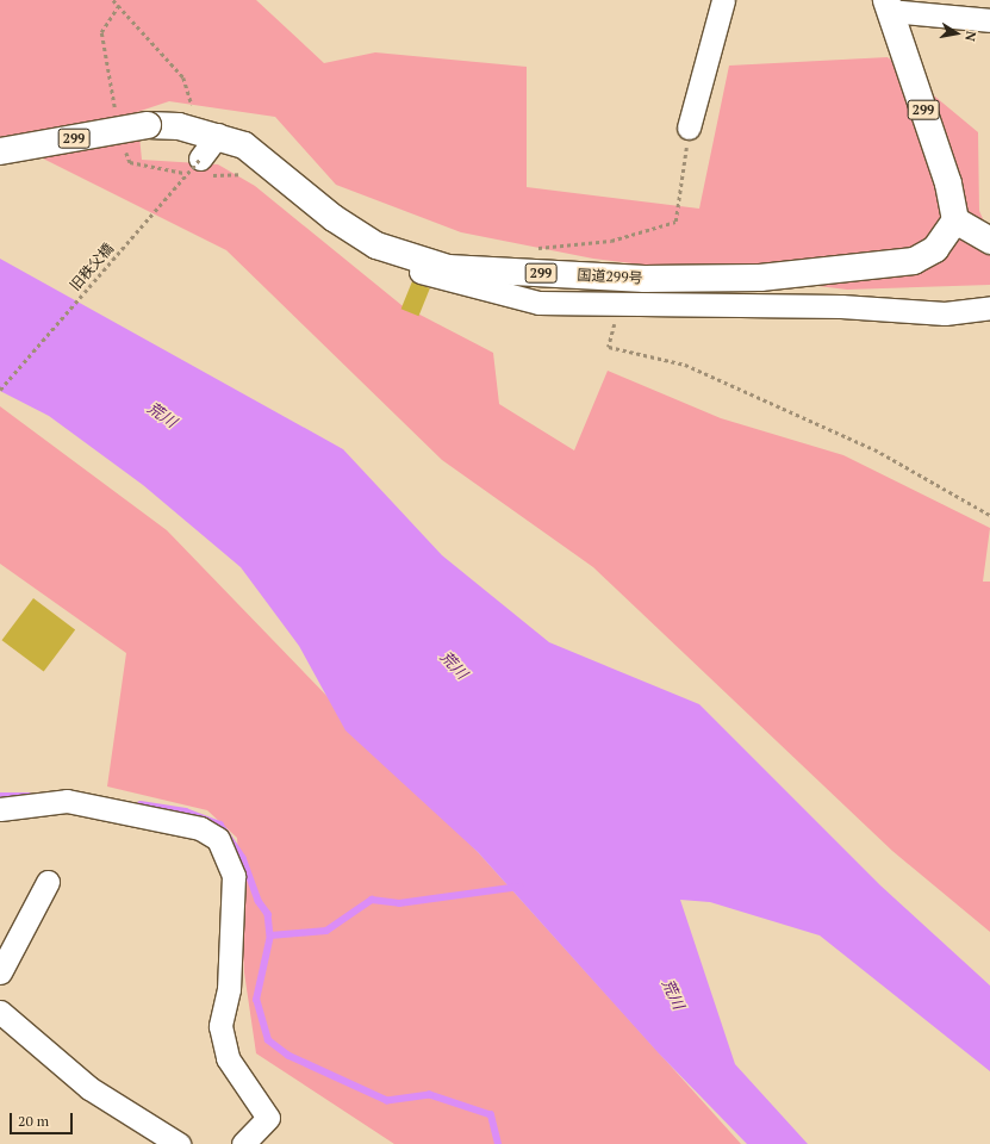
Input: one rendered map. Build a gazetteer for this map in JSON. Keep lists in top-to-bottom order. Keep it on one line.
{"streets":{"main road":["299","国道299号"],"path":["旧秩父橋"]},"crossings":[["299","国道299号"]],"water":["荒川"],"scale_bar":"20 m","north":"right"}
